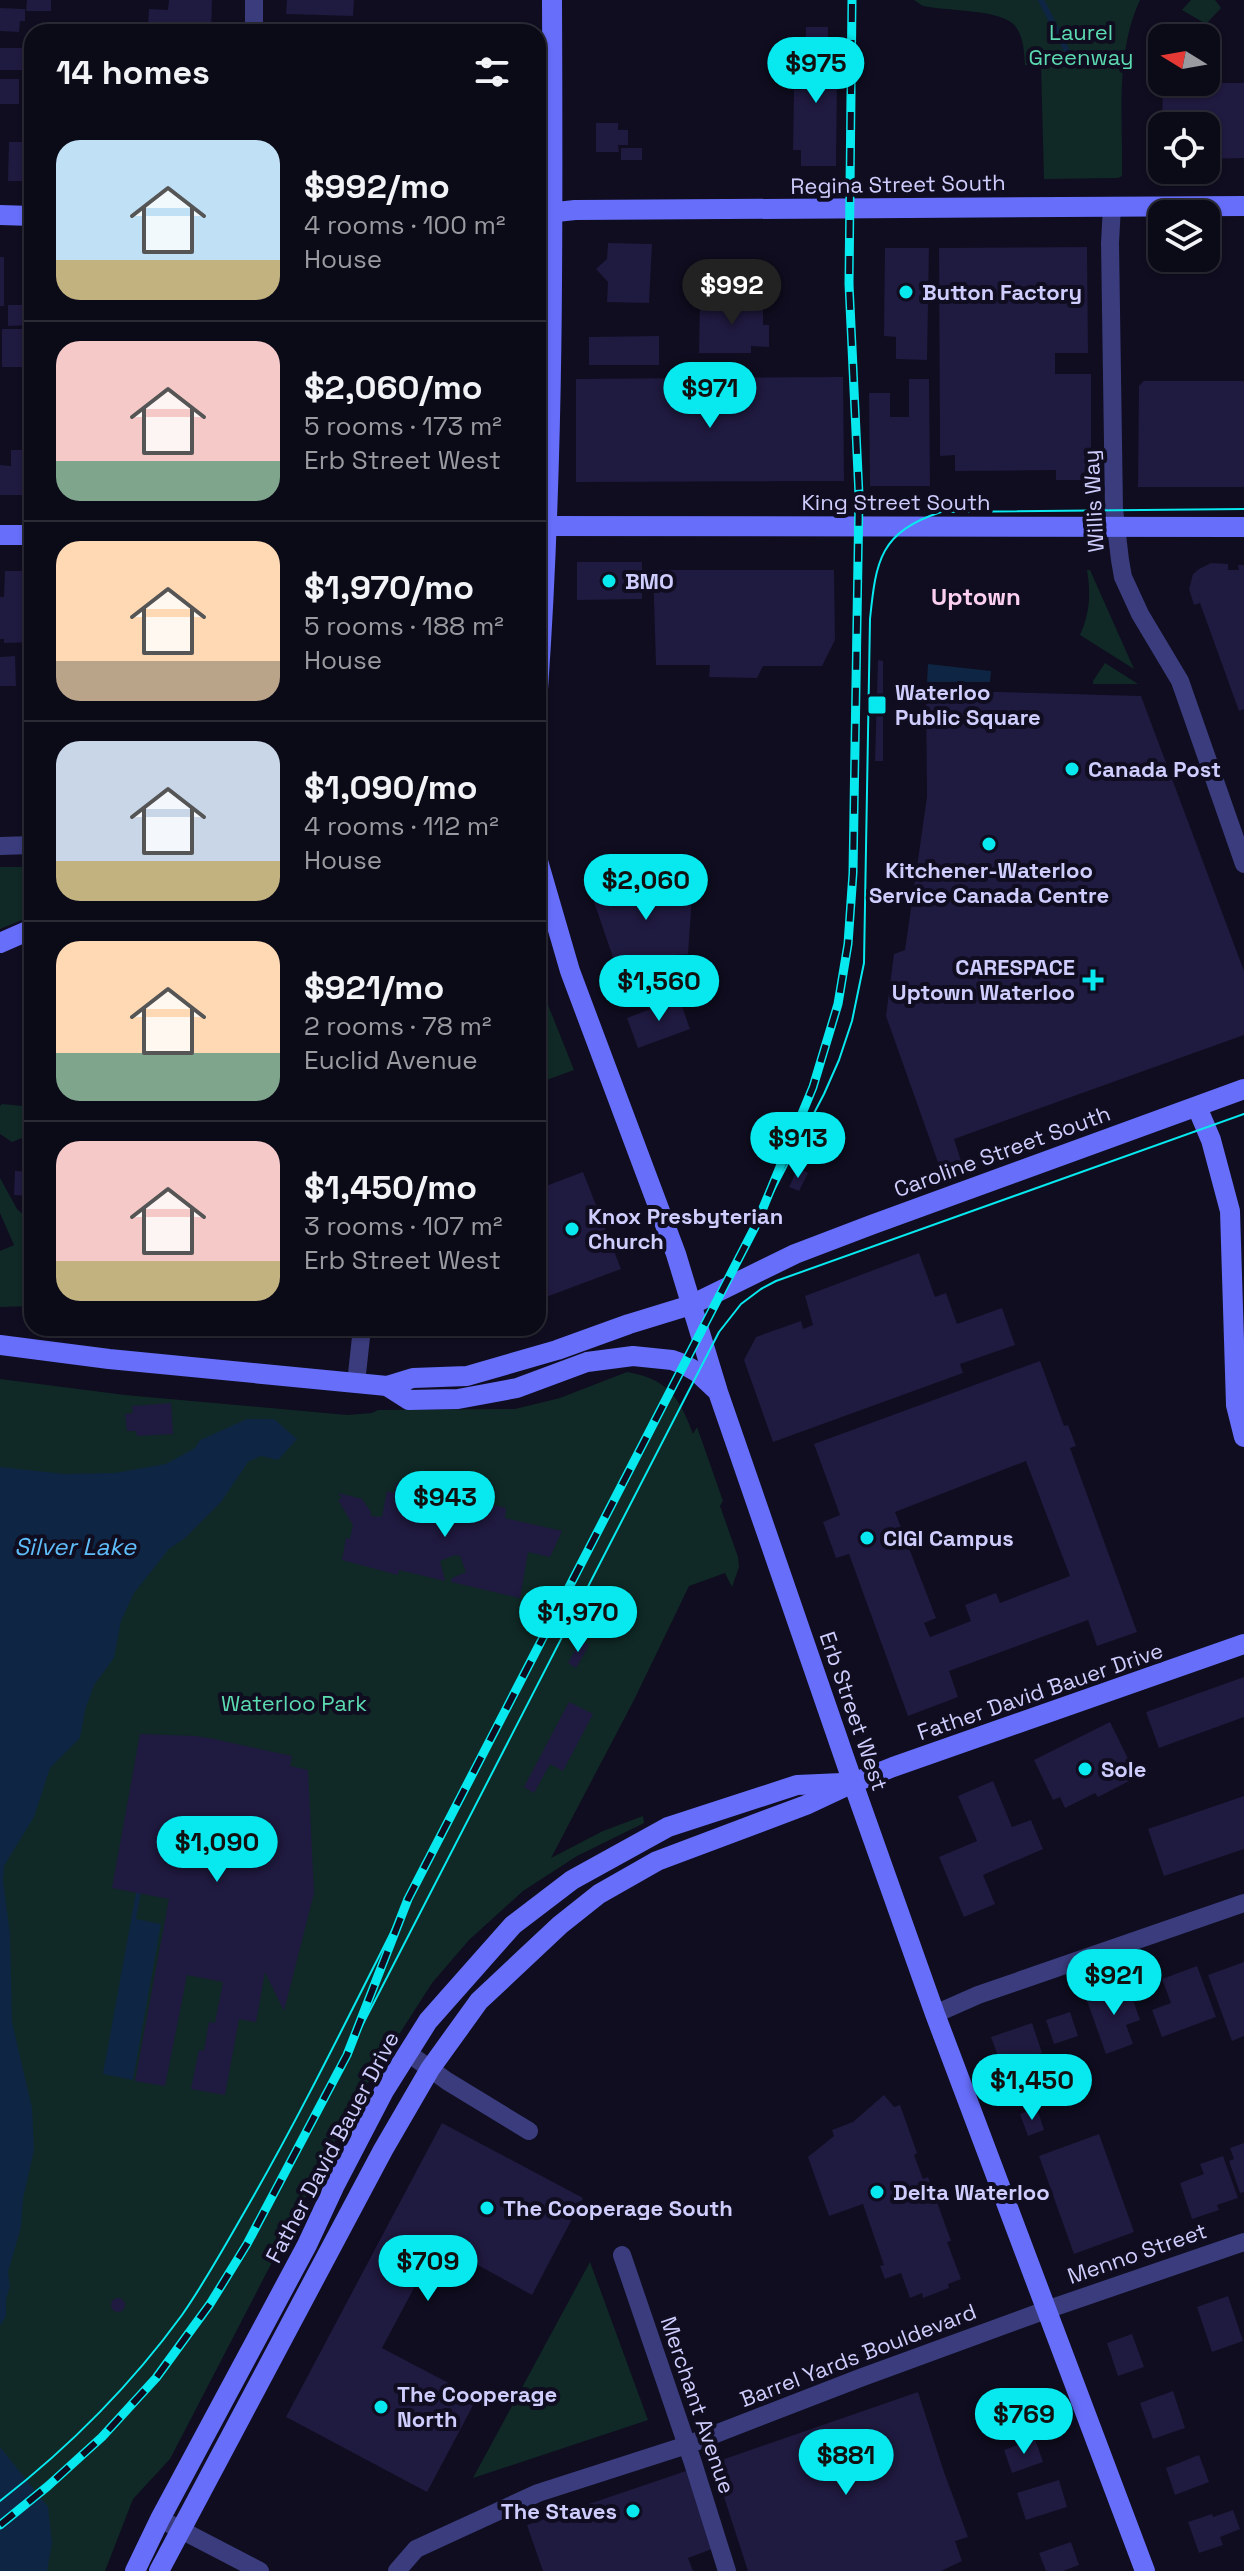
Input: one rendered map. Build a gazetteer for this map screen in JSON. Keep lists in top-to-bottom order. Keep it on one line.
{"streets":{"street":["Regina Street South","Willis Way","King Street South","Caroline Street South","Father David Bauer Drive","Erb Street West","Menno Street","Barrel Yards Bouldevard","Merchant Avenue"]},"crossings":[["Regina Street South","Willis Way"],["Willis Way","King Street South"],["Caroline Street South","Erb Street West"],["Father David Bauer Drive","Erb Street West"],["Erb Street West","Menno Street"],["Erb Street West","Barrel Yards Bouldevard"],["Menno Street","Barrel Yards Bouldevard"],["Barrel Yards Bouldevard","Merchant Avenue"]],"districts":["Uptown"],"water":["Silver Lake"],"parks":["Laurel Greenway","Waterloo Park"],"places":{"other":["Button Factory","BMO","Canada Post","Kitchener-Waterloo Service Canada Centre","Knox Presbyterian Church","CIGI Campus","Sole","Delta Waterloo","The Cooperage South","The Cooperage North","The Staves"],"transit":["Waterloo Public Square"],"health":["CARESPACE Uptown Waterloo"]},"north":"left","page":{"heading":"14 homes","price":["$975","$992","$971","$2,060","$1,560","$913","$943","$1,970","$1,090","$921","$1,450","$709","$769","$881"],"list":[{"name":"$992/mo","note":"4 rooms · 100 m² · House"},{"name":"$2,060/mo","note":"5 rooms · 173 m² · Erb Street West"},{"name":"$1,970/mo","note":"5 rooms · 188 m² · House"},{"name":"$1,090/mo","note":"4 rooms · 112 m² · House"},{"name":"$921/mo","note":"2 rooms · 78 m² · Euclid Avenue"},{"name":"$1,450/mo","note":"3 rooms · 107 m² · Erb Street West"}]}}
